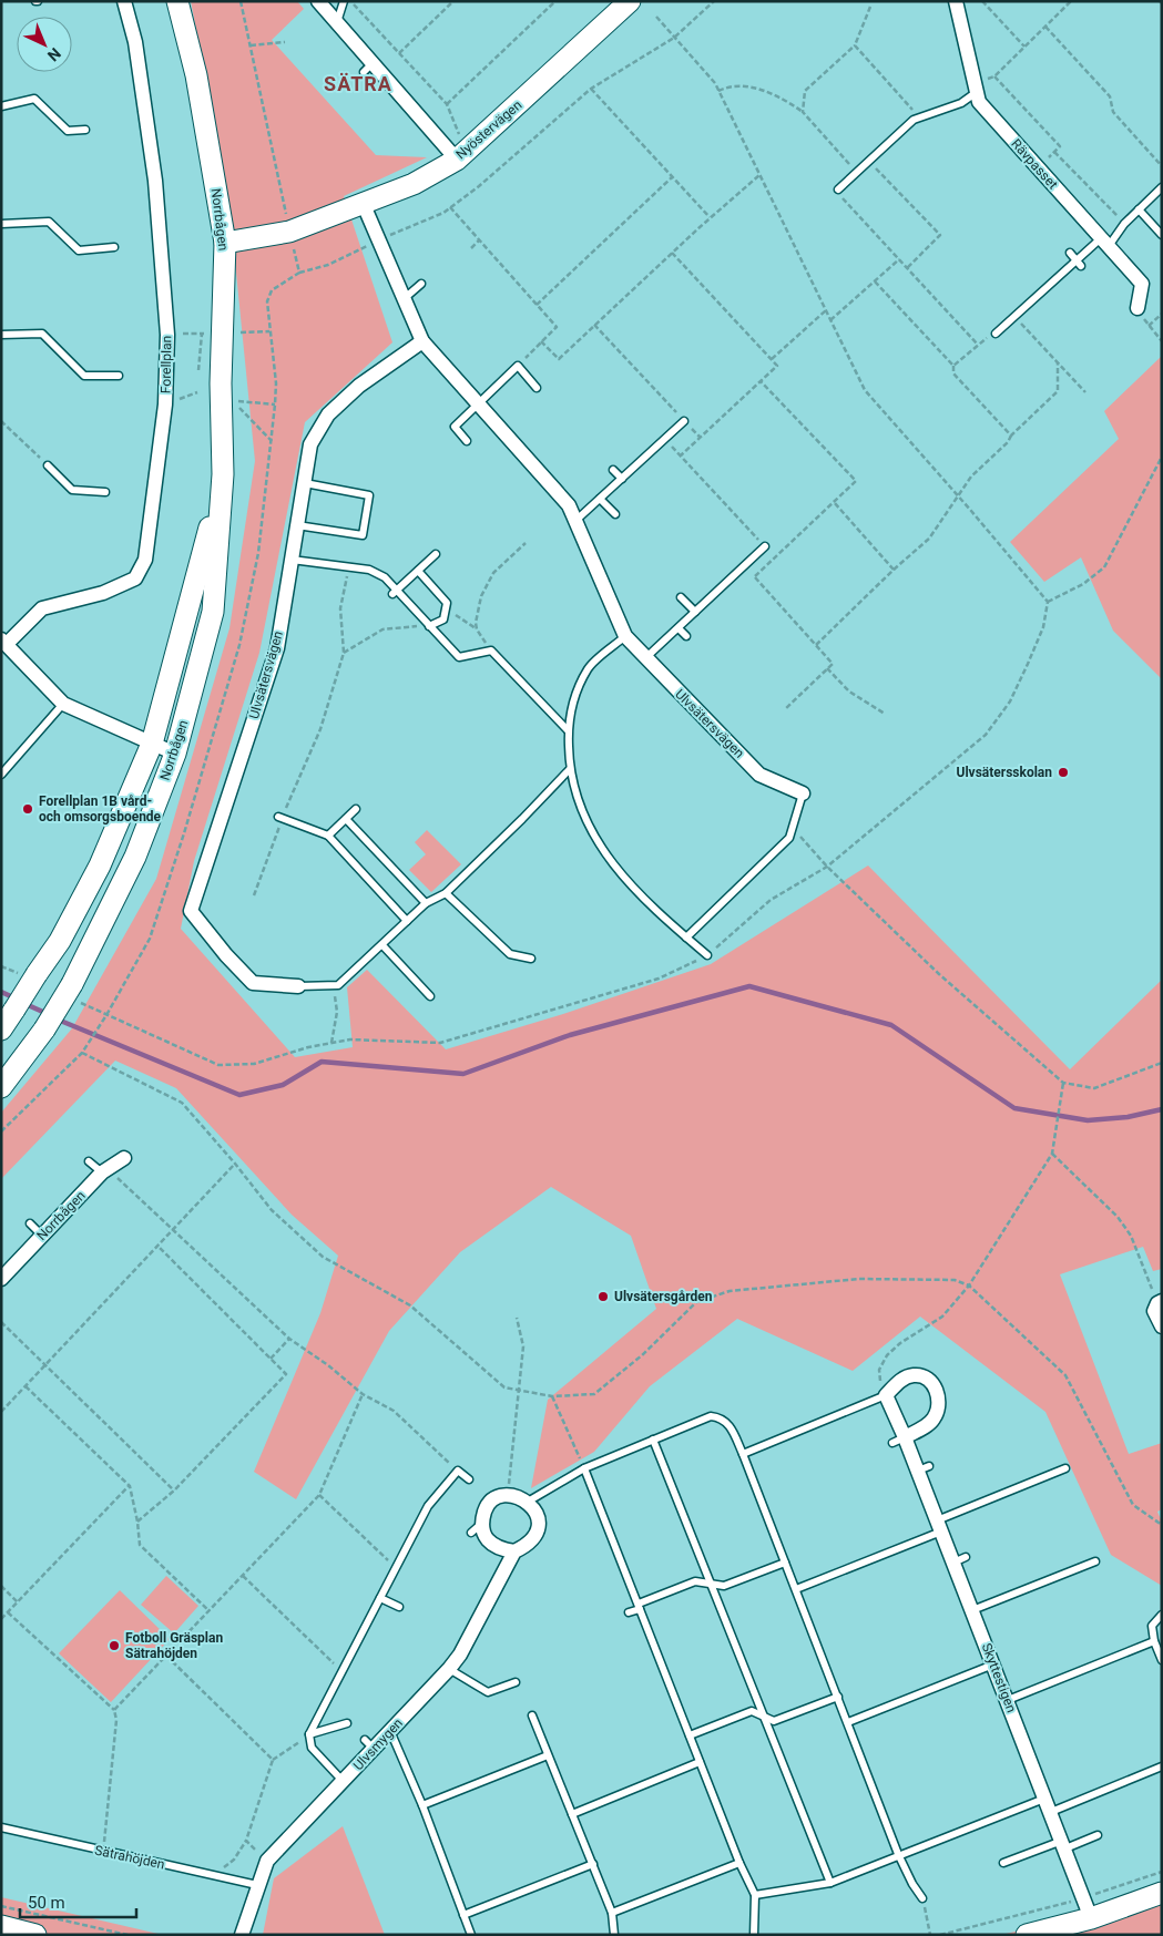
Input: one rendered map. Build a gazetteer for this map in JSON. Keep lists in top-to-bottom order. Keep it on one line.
{"streets":{"street":["Nyöstervägen","Rävpasset","Norrbågen","Forellplan","Ulvsätersvägen","Skyttestigen","Ulvsmygen"],"lane":["Sätrahöjden"]},"crossings":[["Nyöstervägen","Norrbågen"],["Nyöstervägen","Ulvsätersvägen"],["Norrbågen","Forellplan"],["Ulvsmygen","Sätrahöjden"]],"districts":["SÄTRA"],"places":["Ulvsätersskolan","Forellplan 1B vård- och omsorgsboende","Ulvsätersgården","Fotboll Gräsplan Sätrahöjden"],"scale_bar":"50 m","north":"bottom right"}
